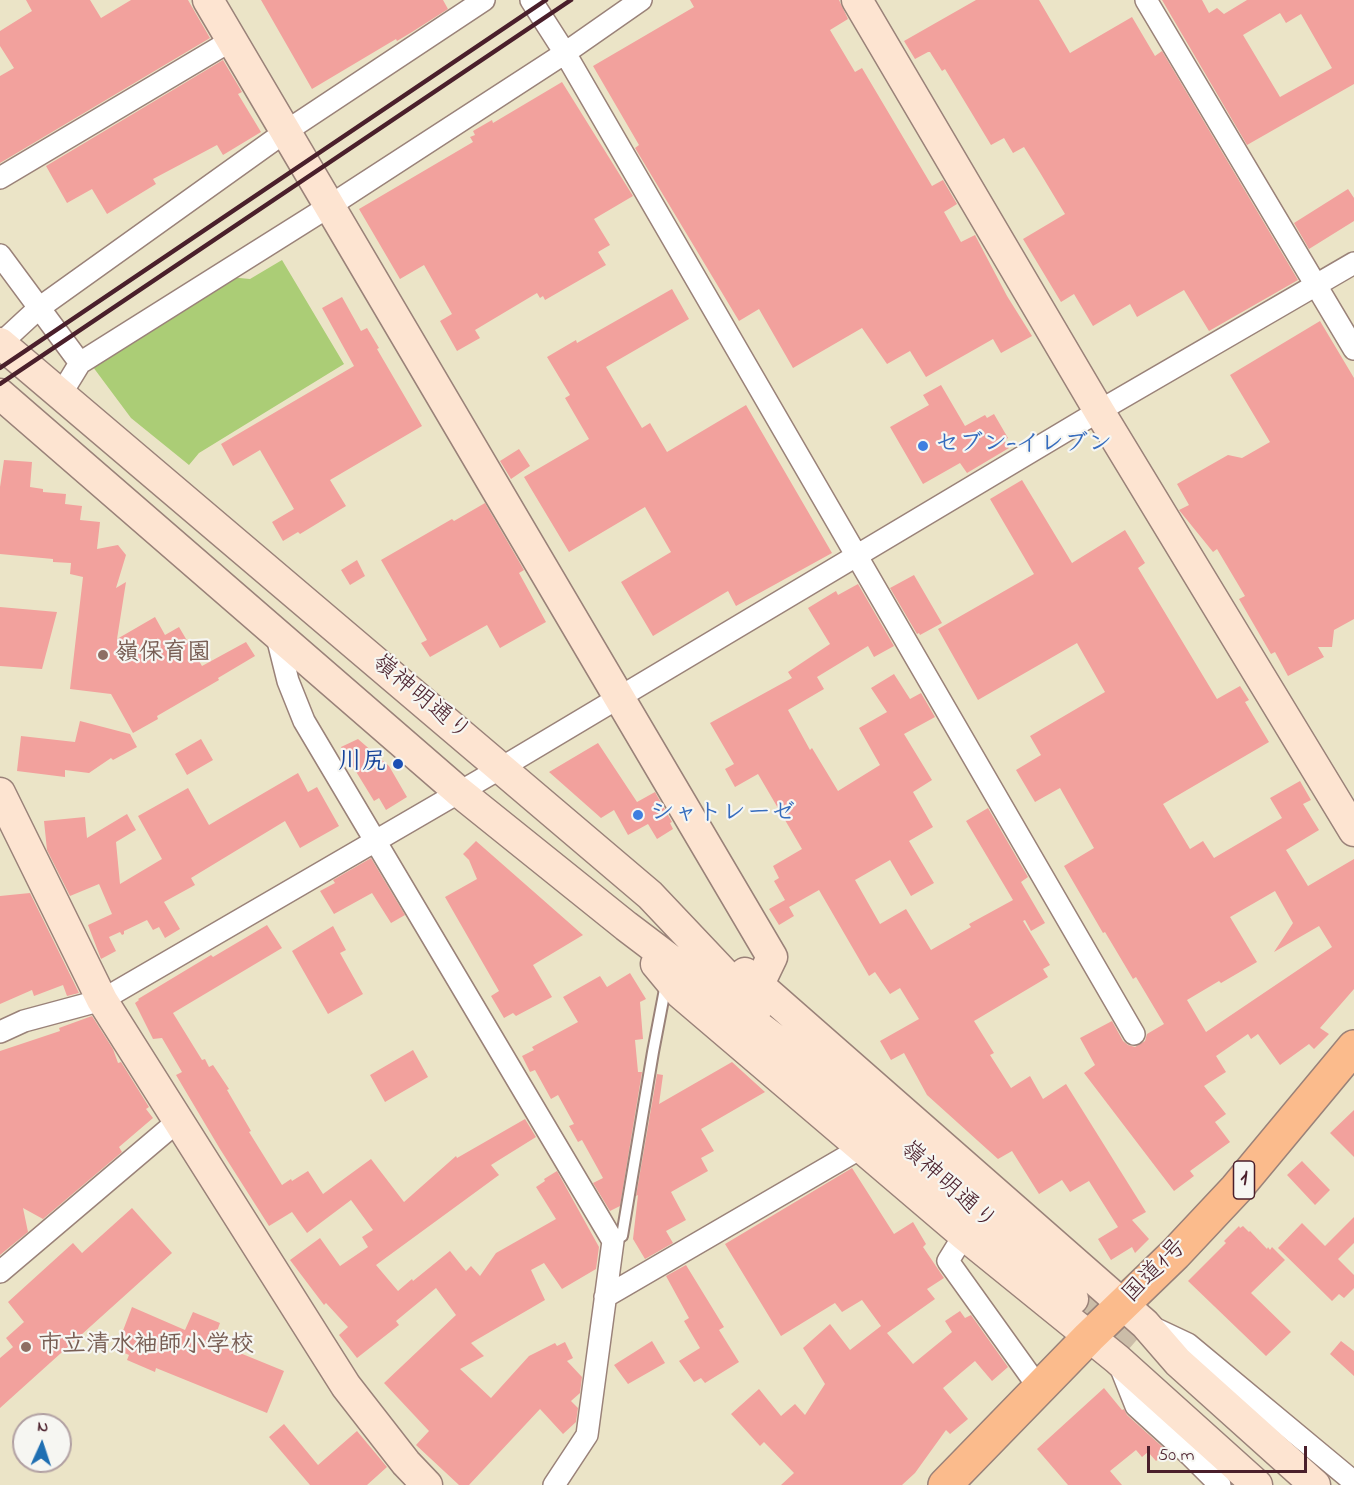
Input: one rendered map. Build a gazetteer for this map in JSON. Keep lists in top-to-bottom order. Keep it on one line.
{"streets":{"highway":["1","国道1号"],"street":["嶺神明通り"]},"places":["セブン-イレブン","嶺保育園","川尻","シャトレーゼ","市立清水袖師小学校"],"scale_bar":"50 m","north":"top"}
